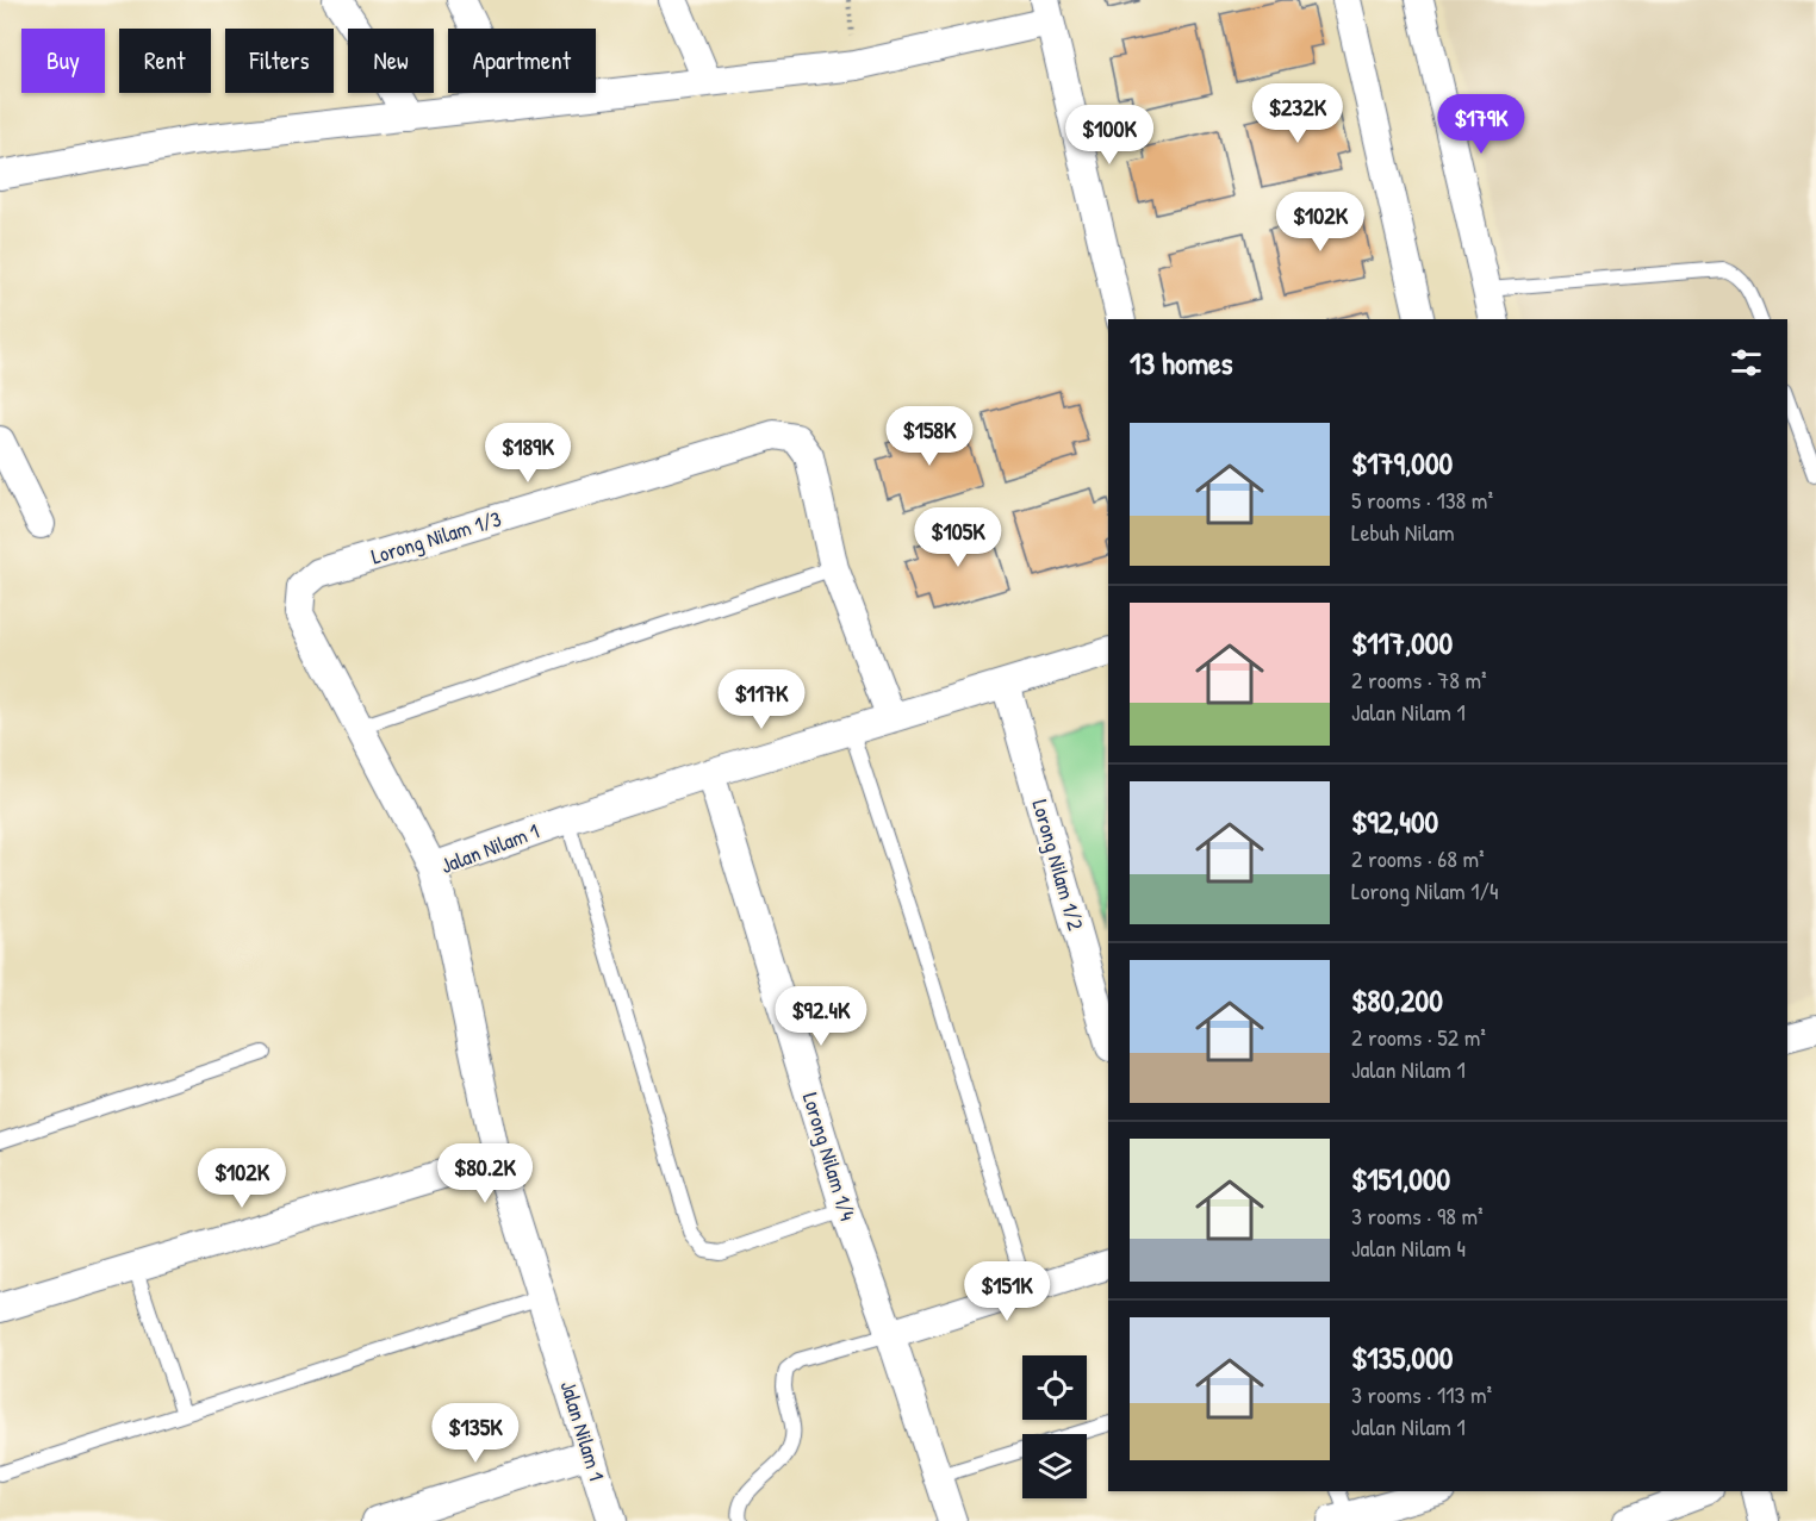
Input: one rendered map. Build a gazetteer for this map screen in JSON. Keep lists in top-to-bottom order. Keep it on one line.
{"streets":{"street":["Lorong Nilam 1/3","Jalan Nilam 1","Lorong Nilam 1/2","Lorong Nilam 1/4"]},"crossings":[["Lorong Nilam 1/3","Jalan Nilam 1"],["Jalan Nilam 1","Lorong Nilam 1/2"],["Jalan Nilam 1","Lorong Nilam 1/4"]],"page":{"chip":["Buy","Rent","Filters","New","Apartment"],"price":["$232K","$179K","$100K","$102K","$158K","$189K","$105K","$117K","$92.4K","$80.2K","$102K","$151K","$135K"],"heading":"13 homes","list":[{"name":"$179,000","note":"5 rooms · 138 m² · Lebuh Nilam"},{"name":"$117,000","note":"2 rooms · 78 m² · Jalan Nilam 1"},{"name":"$92,400","note":"2 rooms · 68 m² · Lorong Nilam 1/4"},{"name":"$80,200","note":"2 rooms · 52 m² · Jalan Nilam 1"},{"name":"$151,000","note":"3 rooms · 98 m² · Jalan Nilam 4"},{"name":"$135,000","note":"3 rooms · 113 m² · Jalan Nilam 1"}]}}
